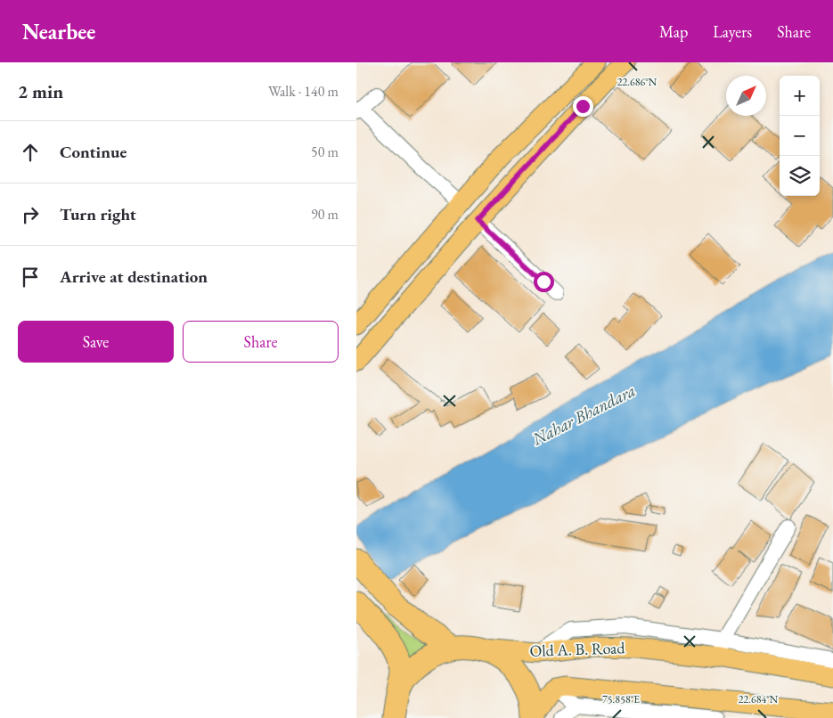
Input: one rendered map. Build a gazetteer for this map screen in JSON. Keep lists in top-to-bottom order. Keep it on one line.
{"streets":{"main road":["Old A. B. Road"]},"water":["Nahar Bhandara"],"north":"top right","page":{"header":"Nearbee","nav":["Map","Layers","Share"],"heading":["2 min","Walk · 140 m"],"map_buttons":["+","−"],"list":[["Continue","50 m"],["Turn right","90 m"],"Arrive at destination"],"buttons":["Save","Share"]},"coordinates":["22.686°N","75.858°E","22.684°N"]}
